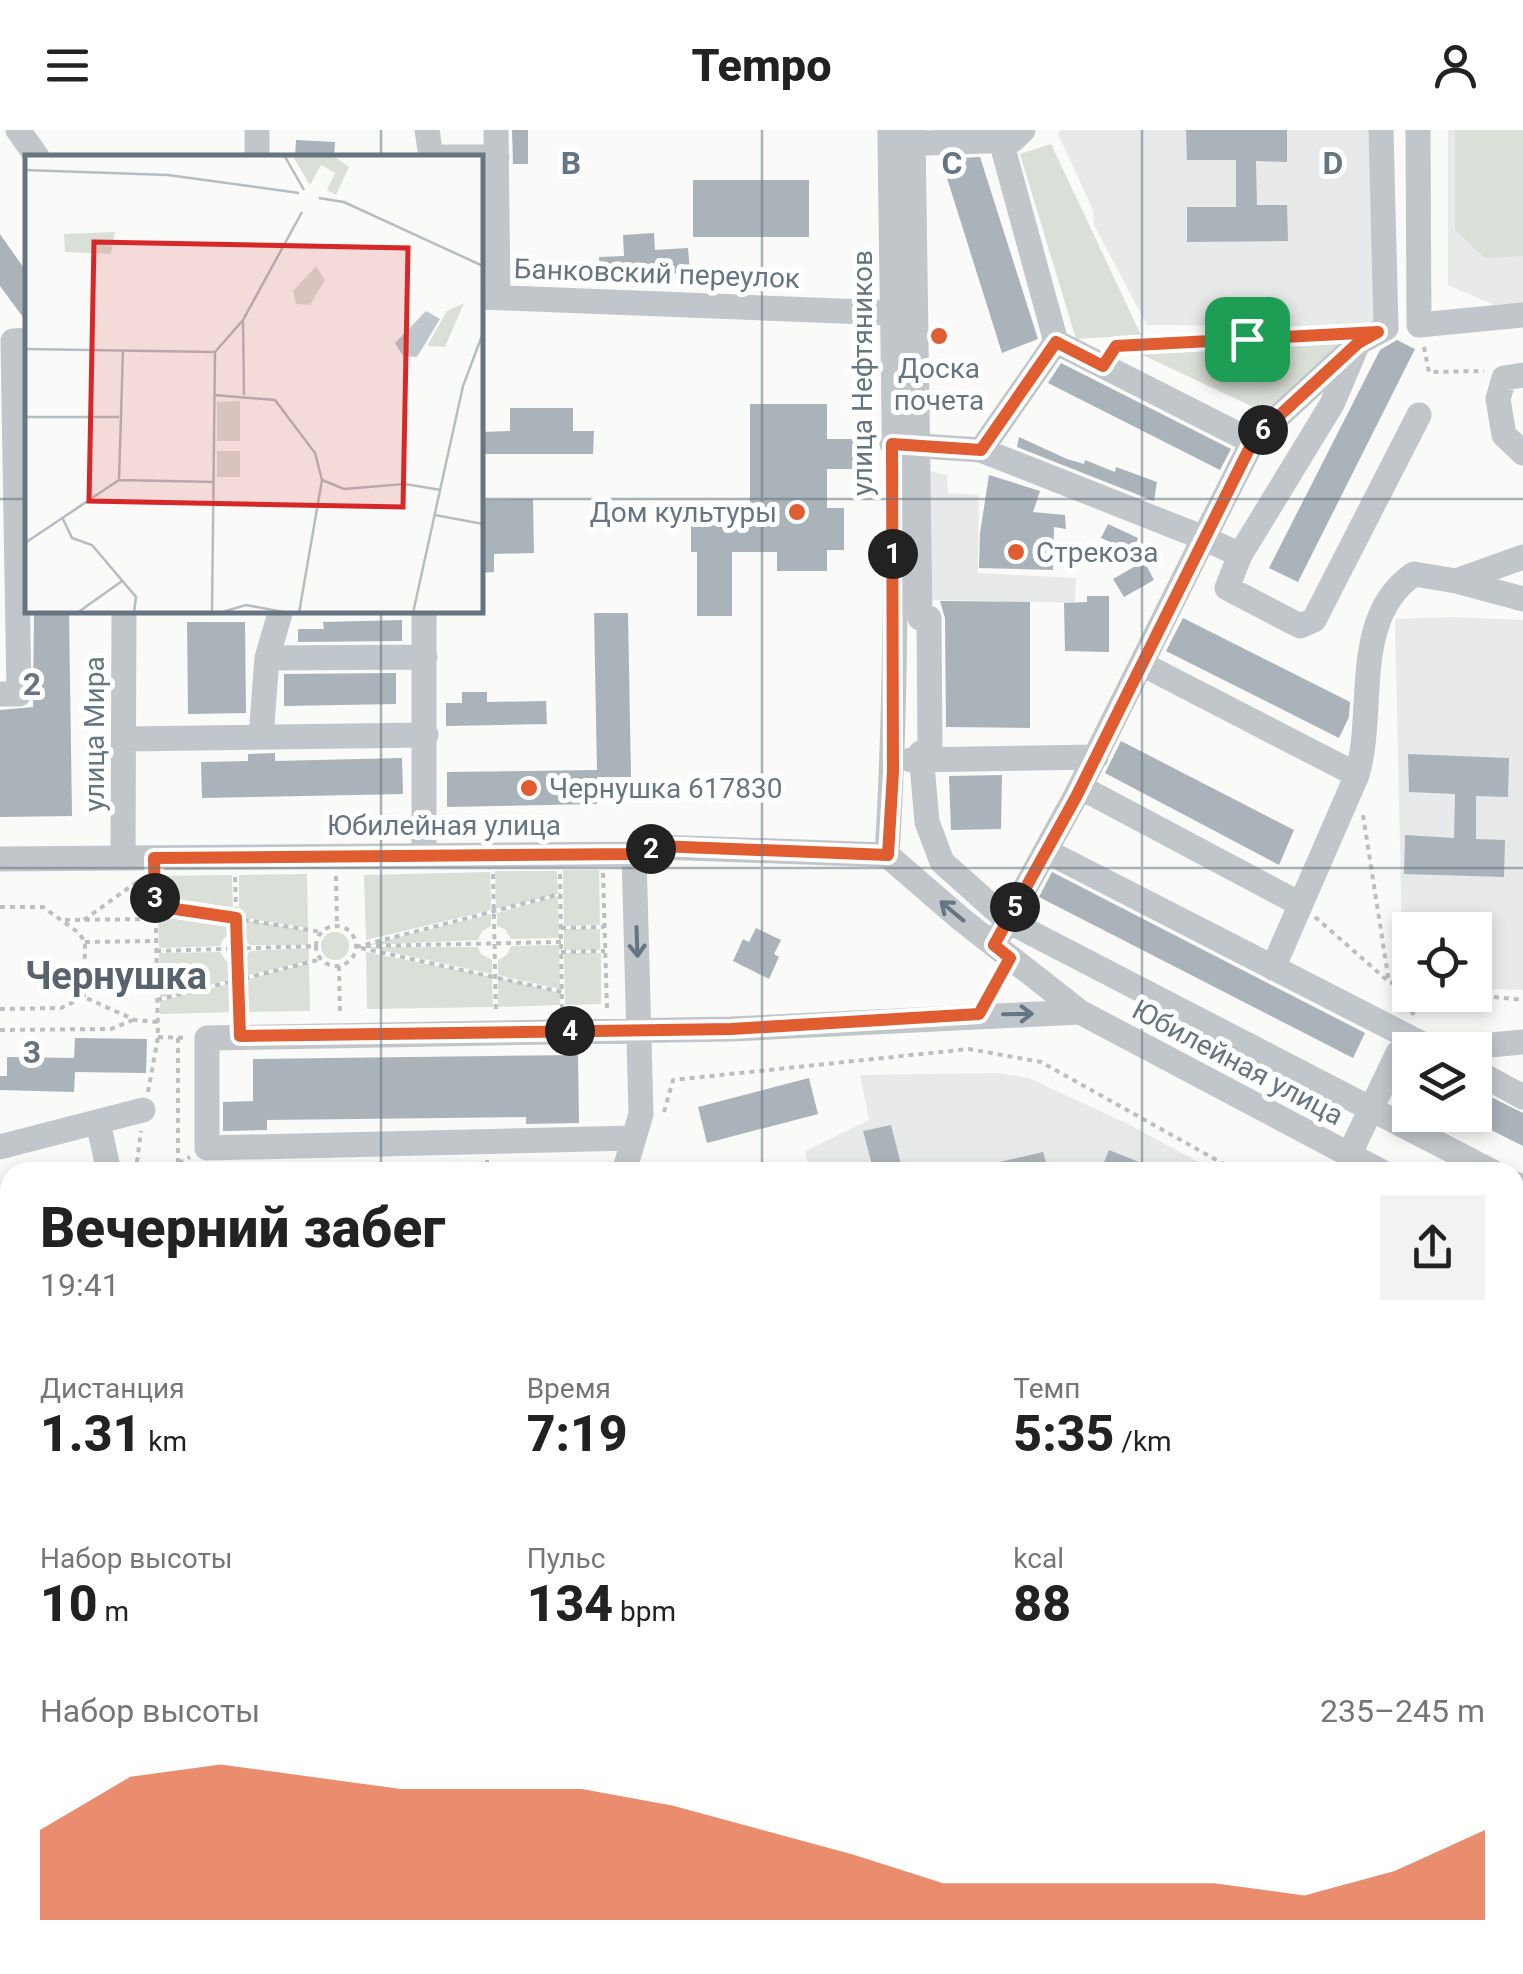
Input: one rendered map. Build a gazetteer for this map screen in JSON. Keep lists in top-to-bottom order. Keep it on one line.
{"streets":{"street":["Банковский переулок","улица Нефтяников","улица Мира","Юбилейная улица"]},"crossings":[["Банковский переулок","улица Нефтяников"],["улица Нефтяников","Юбилейная улица"],["улица Мира","Юбилейная улица"]],"districts":["Чернушка"],"places":["Доска почета","Дом культуры","Стрекоза","Чернушка 617830"],"page":{"header":"Tempo","pins":["6","1","2","3","5","4"],"heading":["Вечерний забег","19:41"],"stats":[["Дистанция","1.31 km"],["Время","7:19"],["Темп","5:35 /km"],["Набор высоты","10 m"],["Пульс","134 bpm"],["kcal","88"]],"chart":["Набор высоты","235–245 m"]},"grid":{"columns":["B","C","D"],"rows":["2","3"]}}
